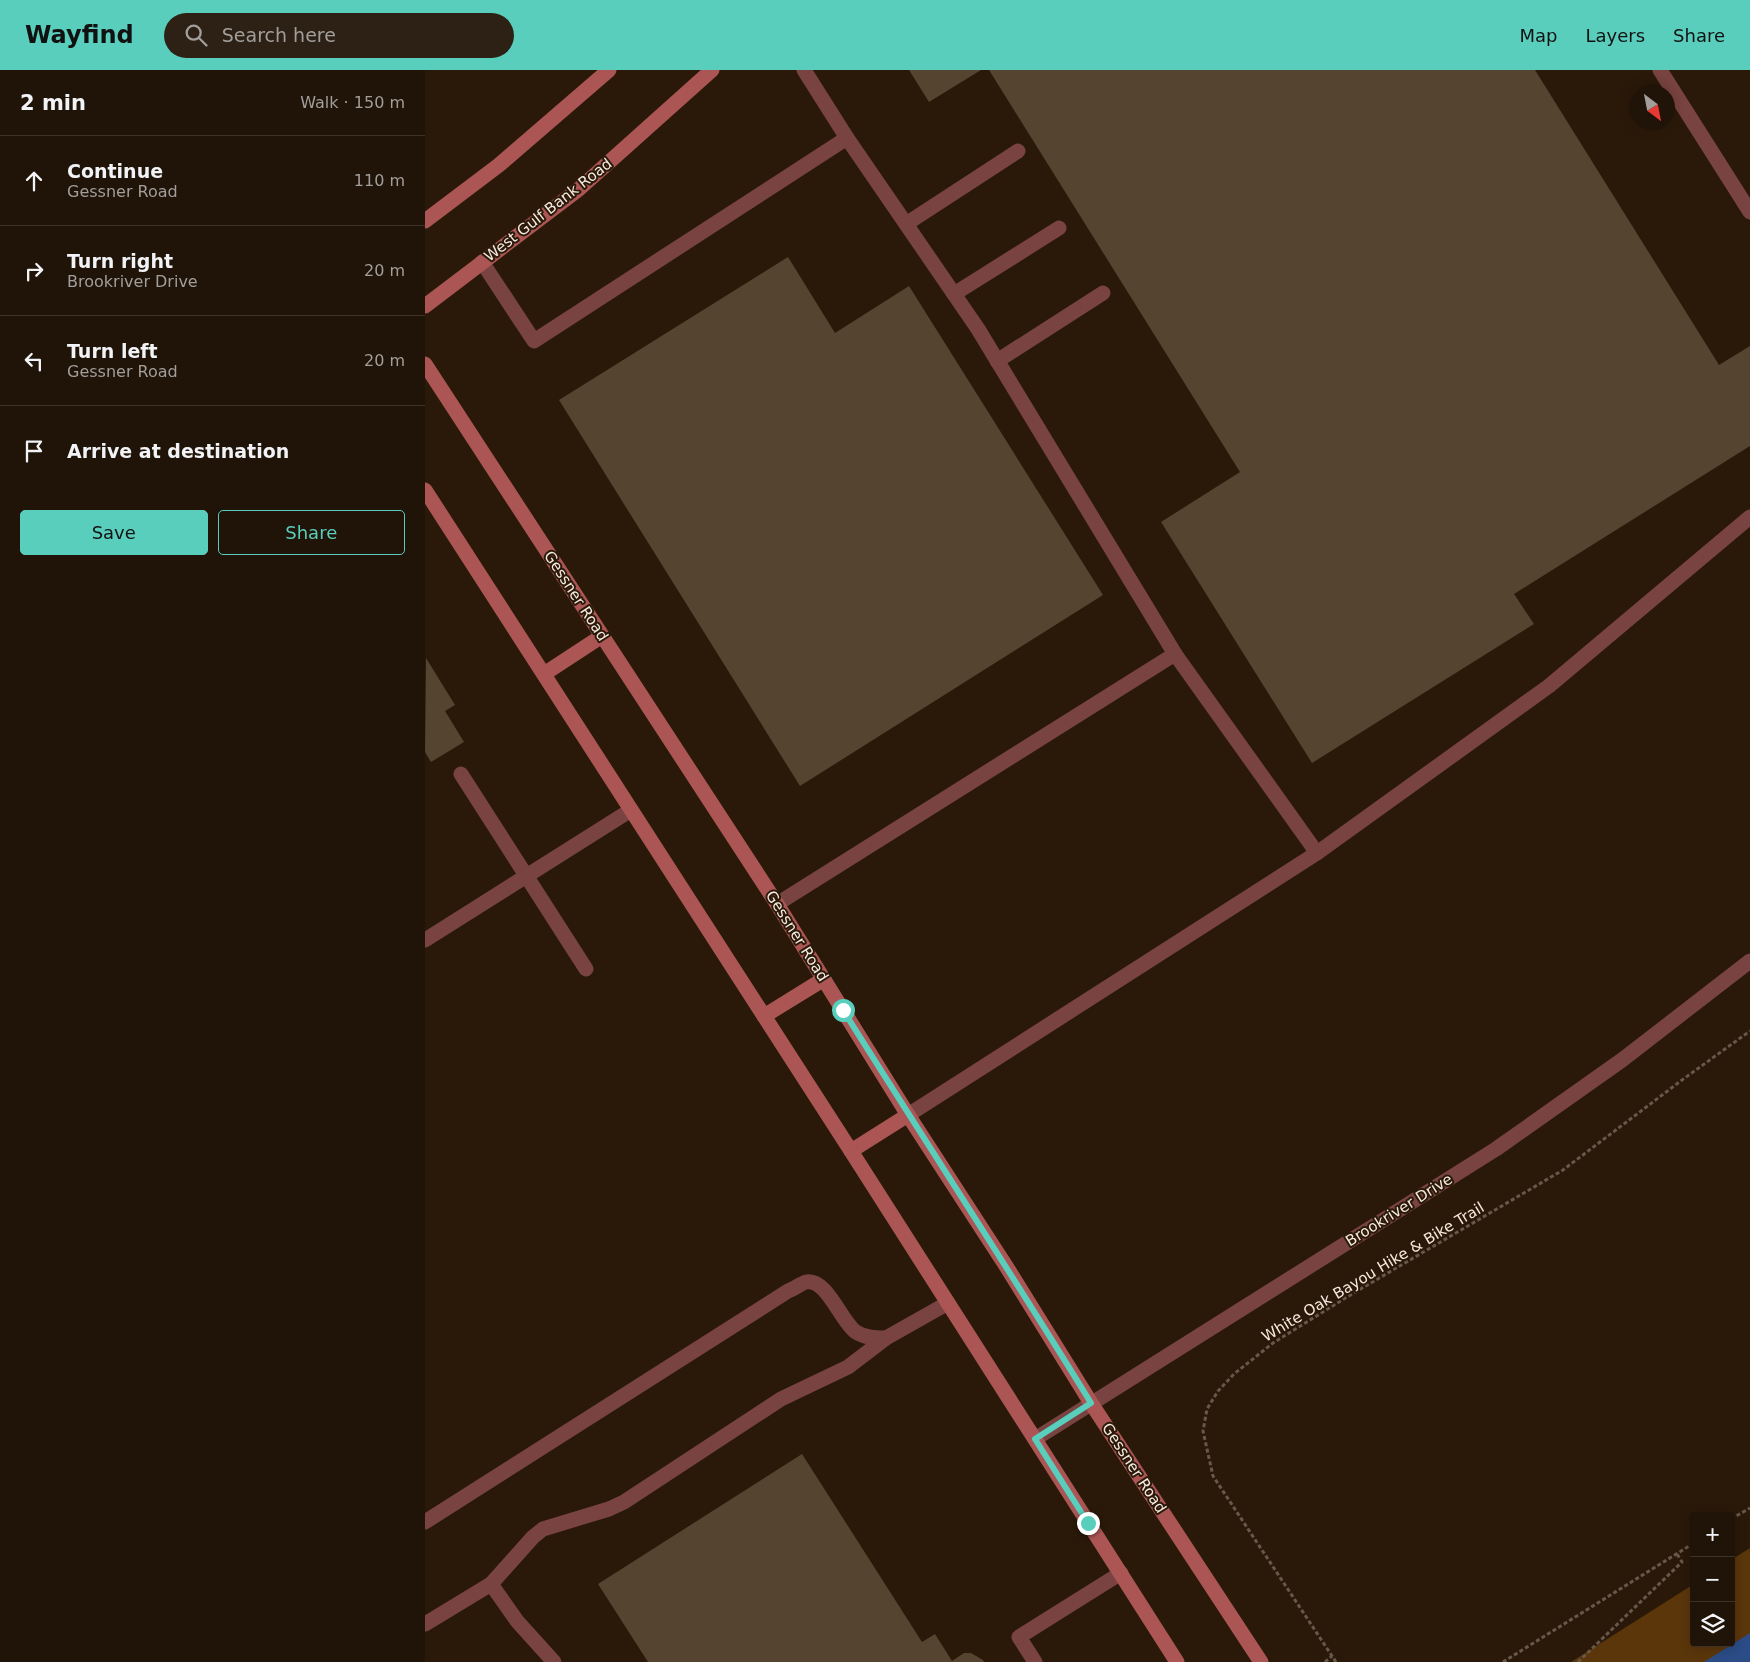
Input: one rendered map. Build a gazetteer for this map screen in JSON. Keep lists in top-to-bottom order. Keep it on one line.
{"streets":{"main road":["West Gulf Bank Road","Gessner Road"],"street":["Brookriver Drive"],"path":["White Oak Bayou Hike & Bike Trail"]},"crossings":[["Gessner Road","Brookriver Drive"]],"north":"bottom right","page":{"header":"Wayfind","search":"Search here","nav":["Map","Layers","Share"],"heading":["2 min","Walk · 150 m"],"list":[["Continue","Gessner Road","110 m"],["Turn right","Brookriver Drive","20 m"],["Turn left","Gessner Road","20 m"],"Arrive at destination"],"buttons":["Save","Share"],"map_buttons":["+","−"]}}
